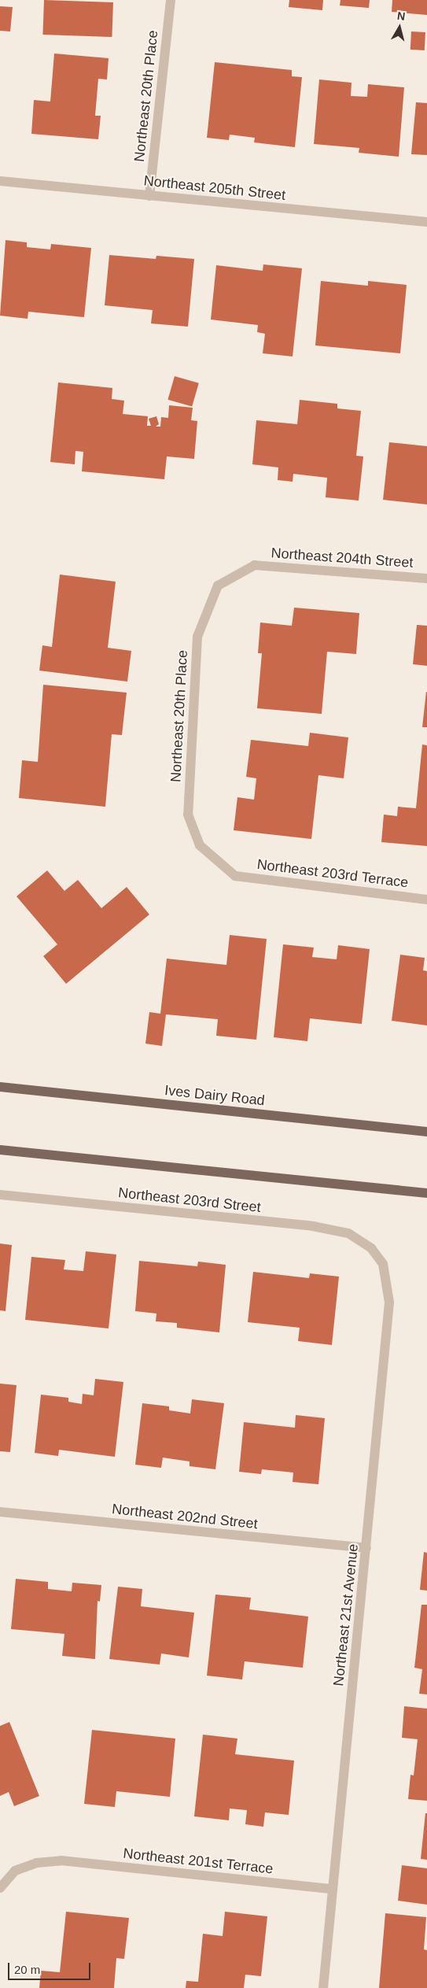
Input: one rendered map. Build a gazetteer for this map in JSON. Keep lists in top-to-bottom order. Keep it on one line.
{"streets":{"main road":["Ives Dairy Road"],"street":["Northeast 20th Place","Northeast 205th Street","Northeast 204th Street","Northeast 203rd Terrace","Northeast 203rd Street","Northeast 202nd Street","Northeast 21st Avenue","Northeast 201st Terrace"]},"crossings":[["Northeast 20th Place","Northeast 205th Street"],["Northeast 20th Place","Northeast 204th Street"],["Northeast 20th Place","Northeast 203rd Terrace"],["Northeast 203rd Street","Northeast 21st Avenue"],["Northeast 202nd Street","Northeast 21st Avenue"],["Northeast 21st Avenue","Northeast 201st Terrace"]],"scale_bar":"20 m","north":"top"}
